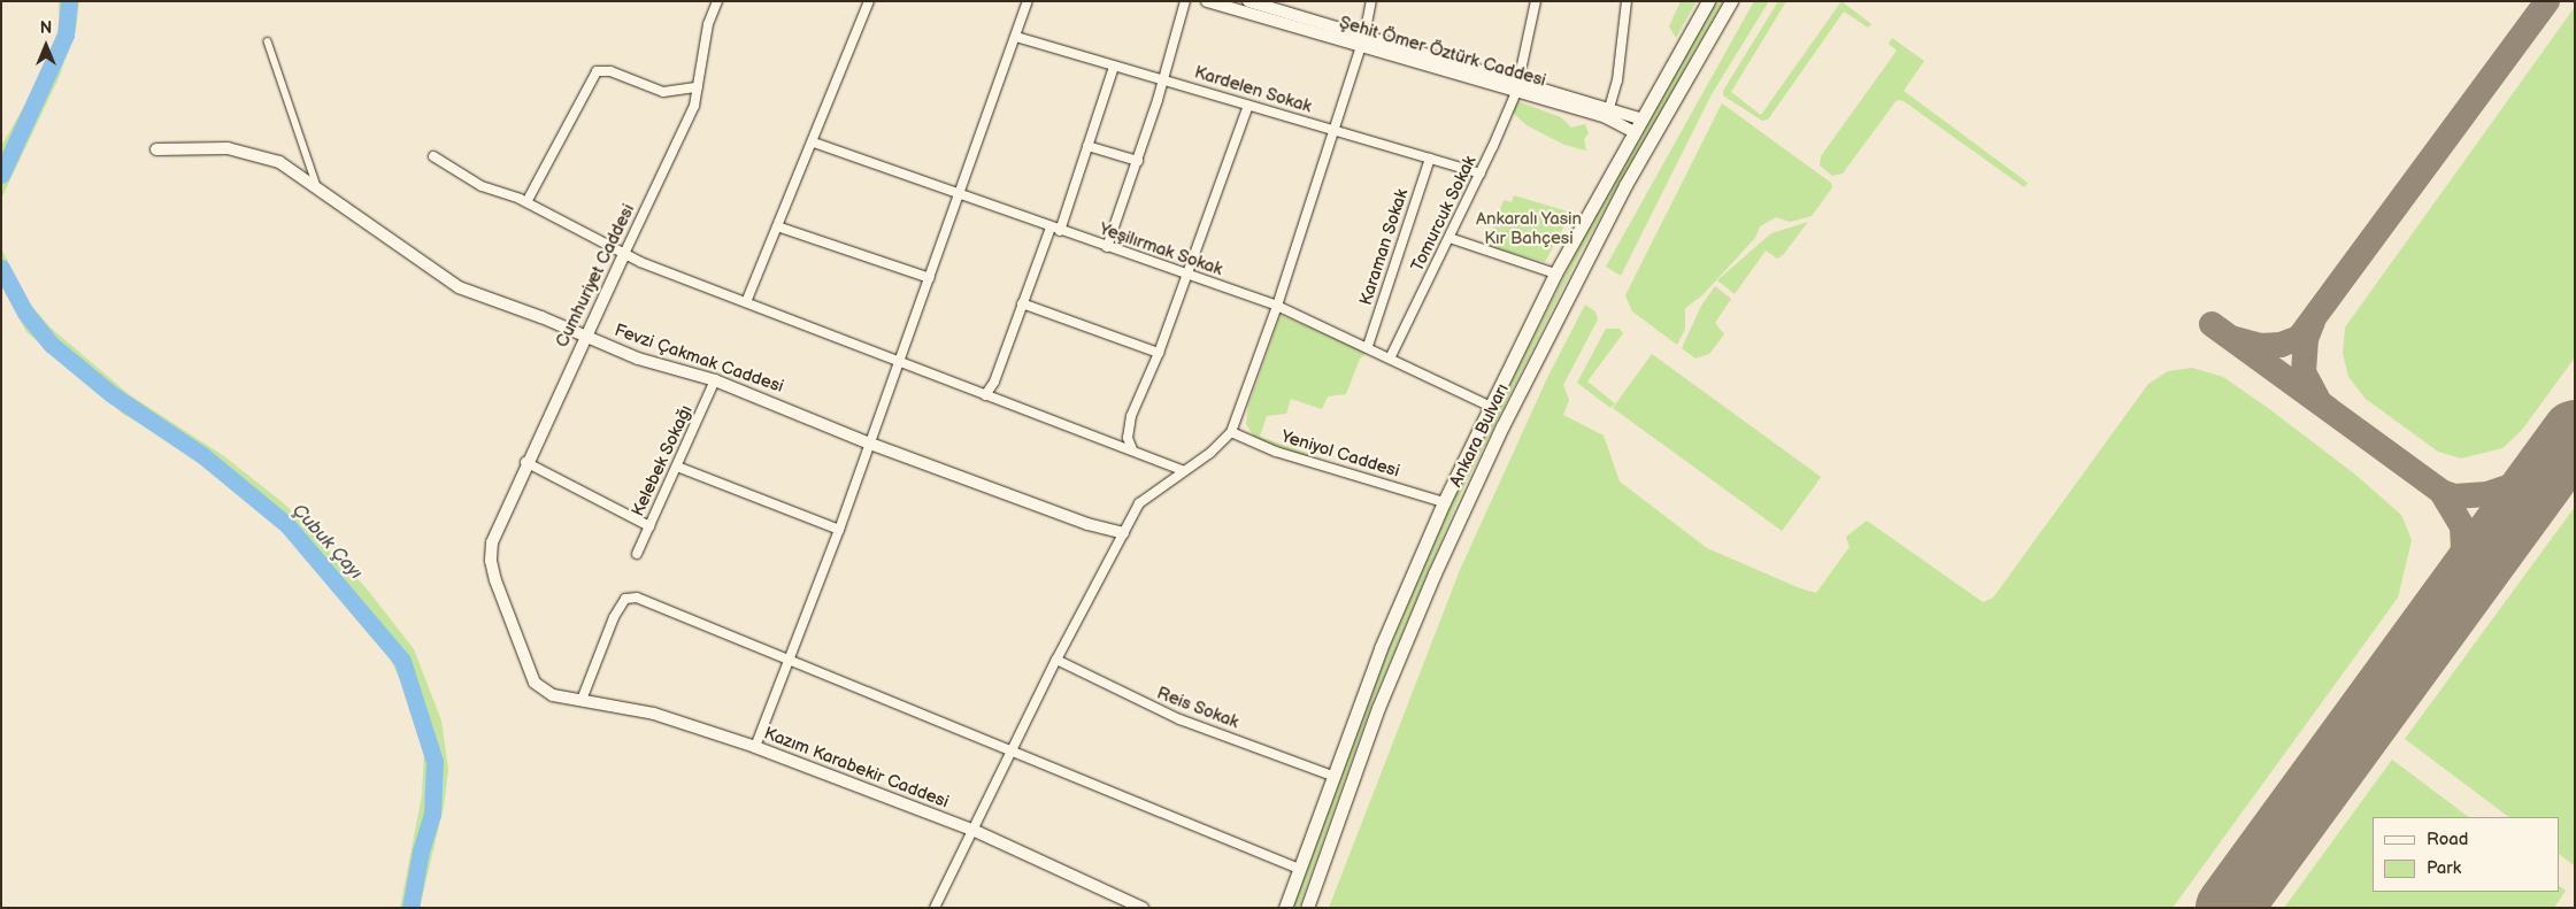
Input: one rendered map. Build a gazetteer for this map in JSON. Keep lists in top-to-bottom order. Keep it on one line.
{"streets":{"main road":["Ankara Bulvarı"],"street":["Şehit Ömer Öztürk Caddesi","Kardelen Sokak","Tomurcuk Sokak","Karaman Sokak","Yeşilırmak Sokak","Cumhuriyet Caddesi","Fevzi Çakmak Caddesi","Yeniyol Caddesi","Kelebek Sokağı","Reis Sokak","Kazım Karabekir Caddesi"]},"crossings":[["Şehit Ömer Öztürk Caddesi","Tomurcuk Sokak"],["Şehit Ömer Öztürk Caddesi","Ankara Bulvarı"],["Kardelen Sokak","Tomurcuk Sokak"],["Kardelen Sokak","Karaman Sokak"],["Tomurcuk Sokak","Yeşilırmak Sokak"],["Karaman Sokak","Yeşilırmak Sokak"],["Yeşilırmak Sokak","Ankara Bulvarı"],["Cumhuriyet Caddesi","Fevzi Çakmak Caddesi"],["Cumhuriyet Caddesi","Kazım Karabekir Caddesi"],["Fevzi Çakmak Caddesi","Kelebek Sokağı"],["Ankara Bulvarı","Yeniyol Caddesi"],["Ankara Bulvarı","Reis Sokak"]],"water":["Çubuk Çayı"],"parks":["Ankaralı Yasin Kır Bahçesi"],"legend":["Road","Park"],"north":"top"}
